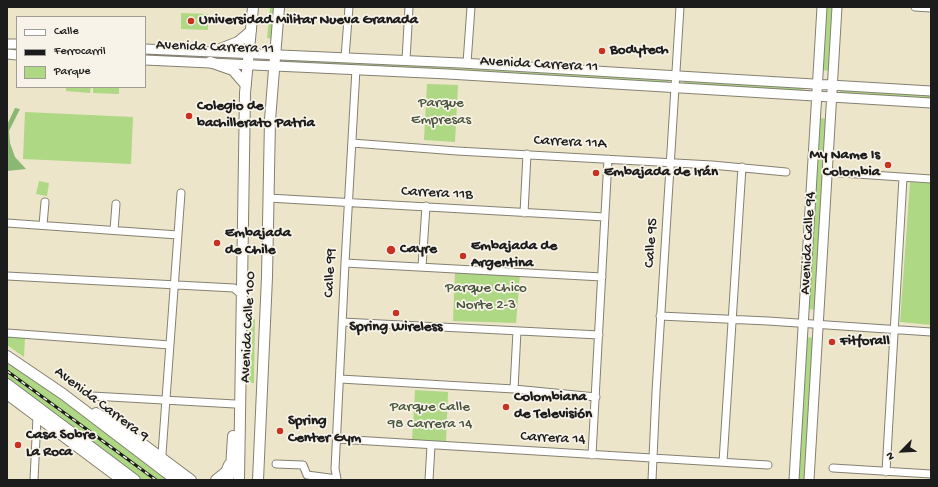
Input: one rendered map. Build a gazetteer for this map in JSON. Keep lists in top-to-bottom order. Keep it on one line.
{"streets":{"main road":["Avenida Carrera 11","Avenida Calle 94","Avenida Calle 100","Avenida Carrera 9"],"street":["Carrera 11A","Carrera 11B","Calle 95","Calle 99","Carrera 14"]},"crossings":[["Avenida Carrera 11","Calle 95"],["Avenida Carrera 11","Avenida Calle 94"],["Avenida Carrera 11","Calle 99"],["Avenida Carrera 11","Avenida Calle 100"],["Carrera 11A","Calle 95"],["Carrera 11A","Calle 99"],["Carrera 11B","Calle 99"],["Carrera 11B","Avenida Calle 100"],["Calle 95","Carrera 14"],["Calle 99","Carrera 14"]],"parks":["Parque Empresas","Parque Chico Norte 2-3","Parque Calle 98 Carrera 14"],"places":["Universidad Militar Nueva Granada","Bodytech","Colegio de bachillerato Patria","My Name Is Colombia","Embajada de Irán","Embajada de Chile","Cayre","Embajada de Argentina","Spring Wireless","Fitforall","Colombiana de Televisión","Spring Center Gym","Casa Sobre La Roca"],"legend":["Calle","Ferrocarril","Parque"],"north":"bottom left"}
